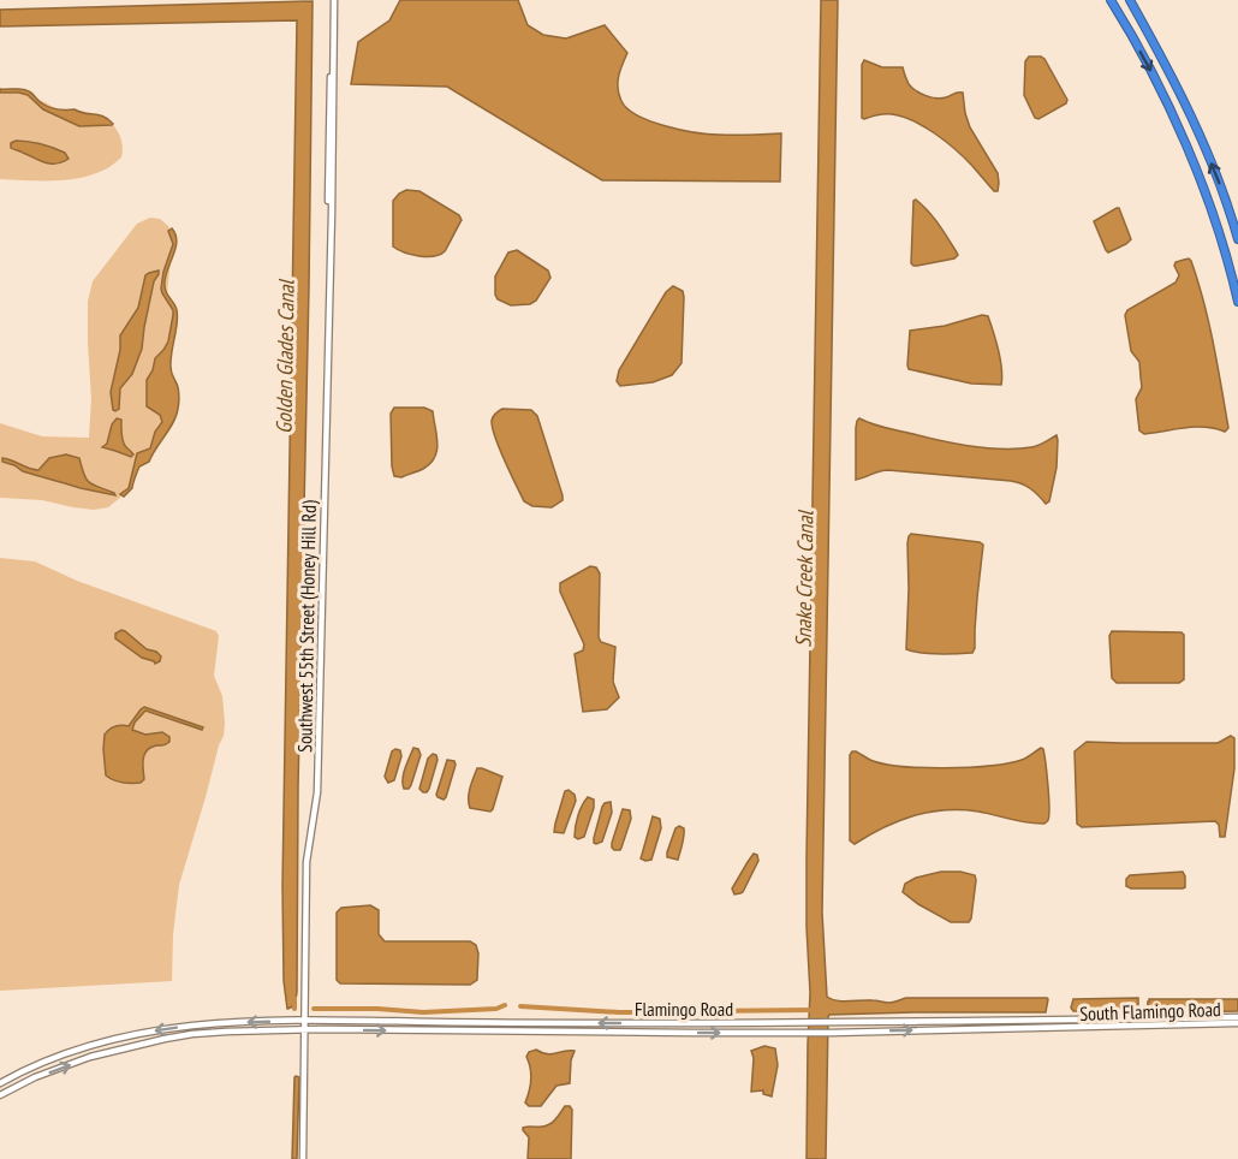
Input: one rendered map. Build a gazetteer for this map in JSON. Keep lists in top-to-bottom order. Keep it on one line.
{"streets":{"main road":["Southwest 55th Street (Honey Hill Rd)","Flamingo Road","South Flamingo Road"]},"crossings":[["Southwest 55th Street (Honey Hill Rd)","Flamingo Road"],["Flamingo Road","South Flamingo Road"]],"water":["Golden Glades Canal","Snake Creek Canal"]}
